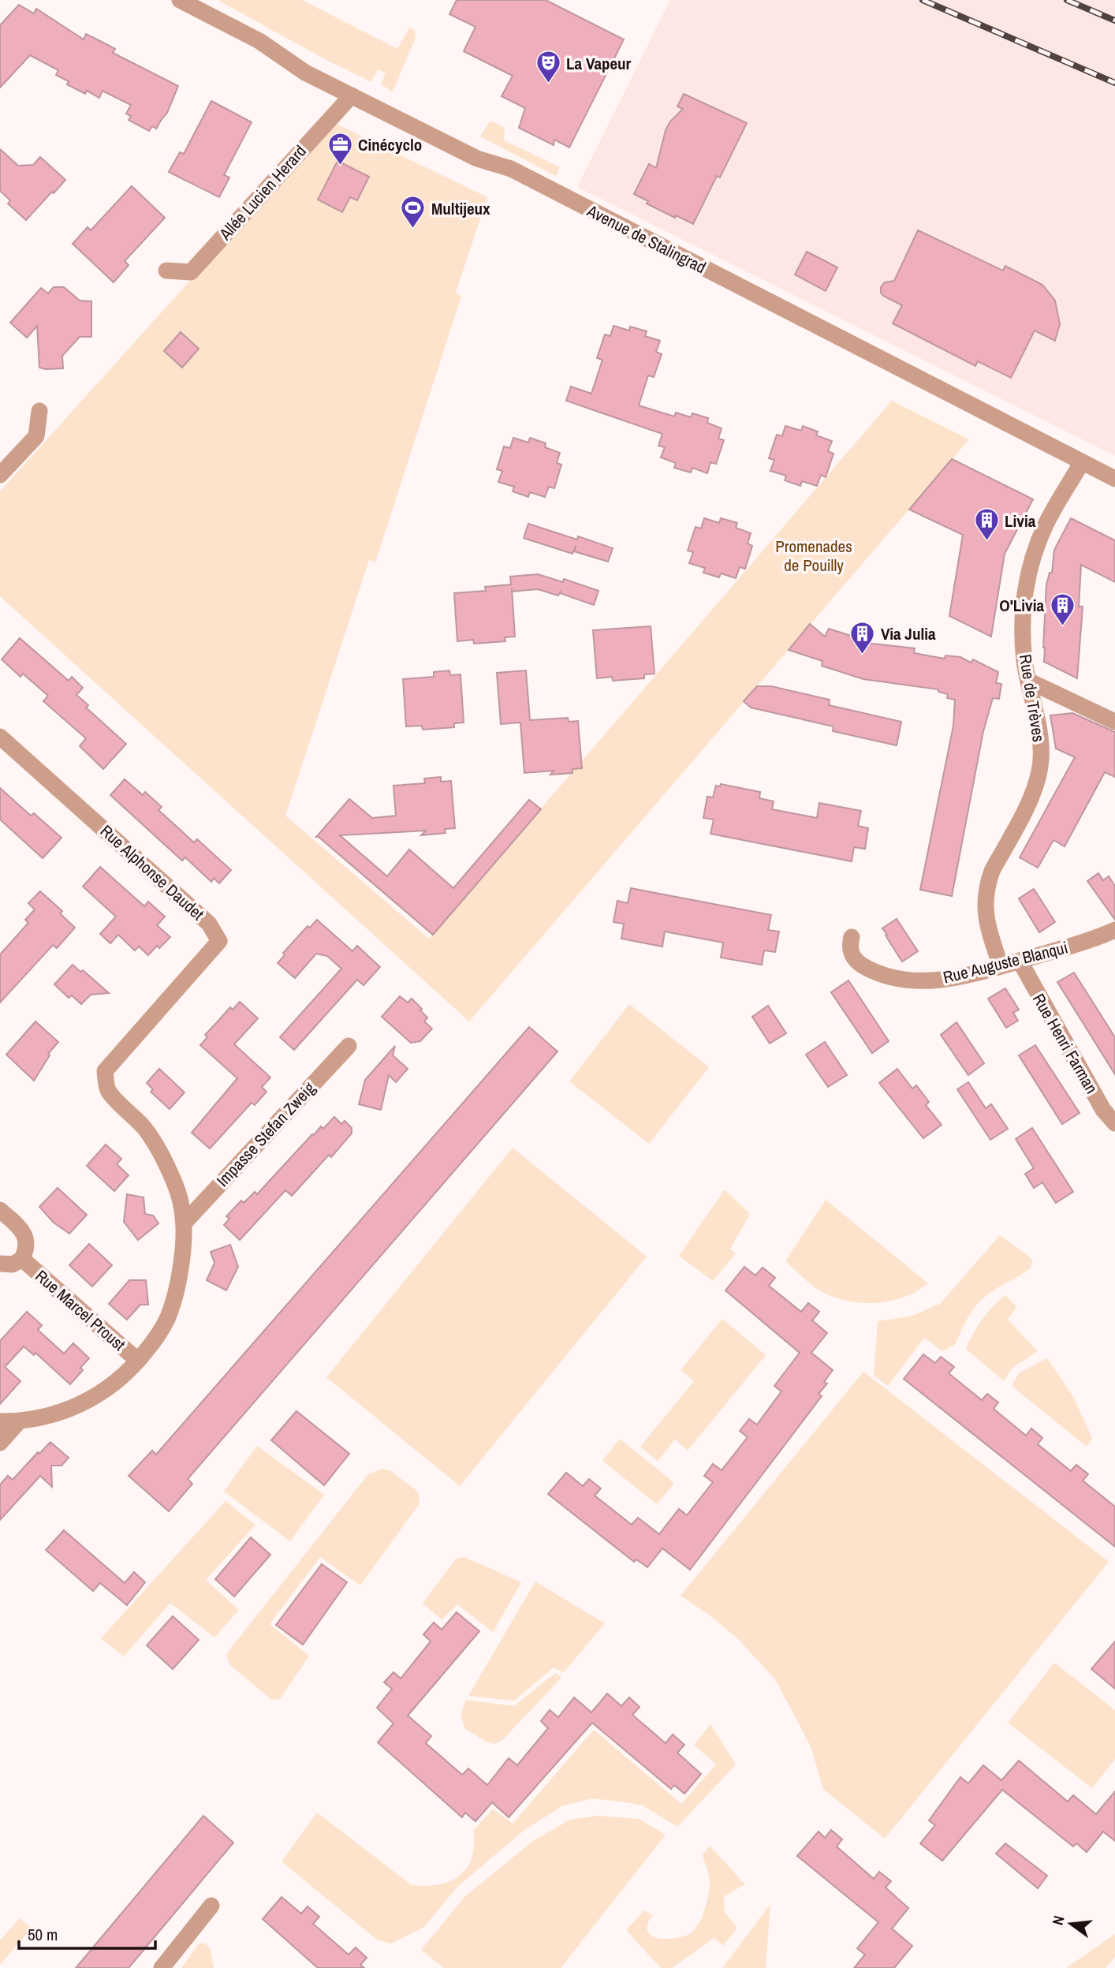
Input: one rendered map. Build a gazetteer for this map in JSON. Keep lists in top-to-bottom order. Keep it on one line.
{"streets":{"street":["Allée Lucien Herard","Avenue de Stalingrad","Rue de Trèves","Rue Alphonse Daudet","Rue Auguste Blanqui","Rue Henri Farman","Impasse Stefan Zweig","Rue Marcel Proust"]},"crossings":[["Allée Lucien Herard","Avenue de Stalingrad"],["Avenue de Stalingrad","Rue de Trèves"],["Rue de Trèves","Rue Auguste Blanqui"],["Rue Alphonse Daudet","Impasse Stefan Zweig"],["Rue Auguste Blanqui","Rue Henri Farman"]],"parks":["Promenades de Pouilly"],"places":{"theatre":["La Vapeur"],"office":["Cinécyclo"],"sports":["Multijeux"],"building":["Livia","O'Livia","Via Julia"]},"scale_bar":"50 m","north":"left"}
